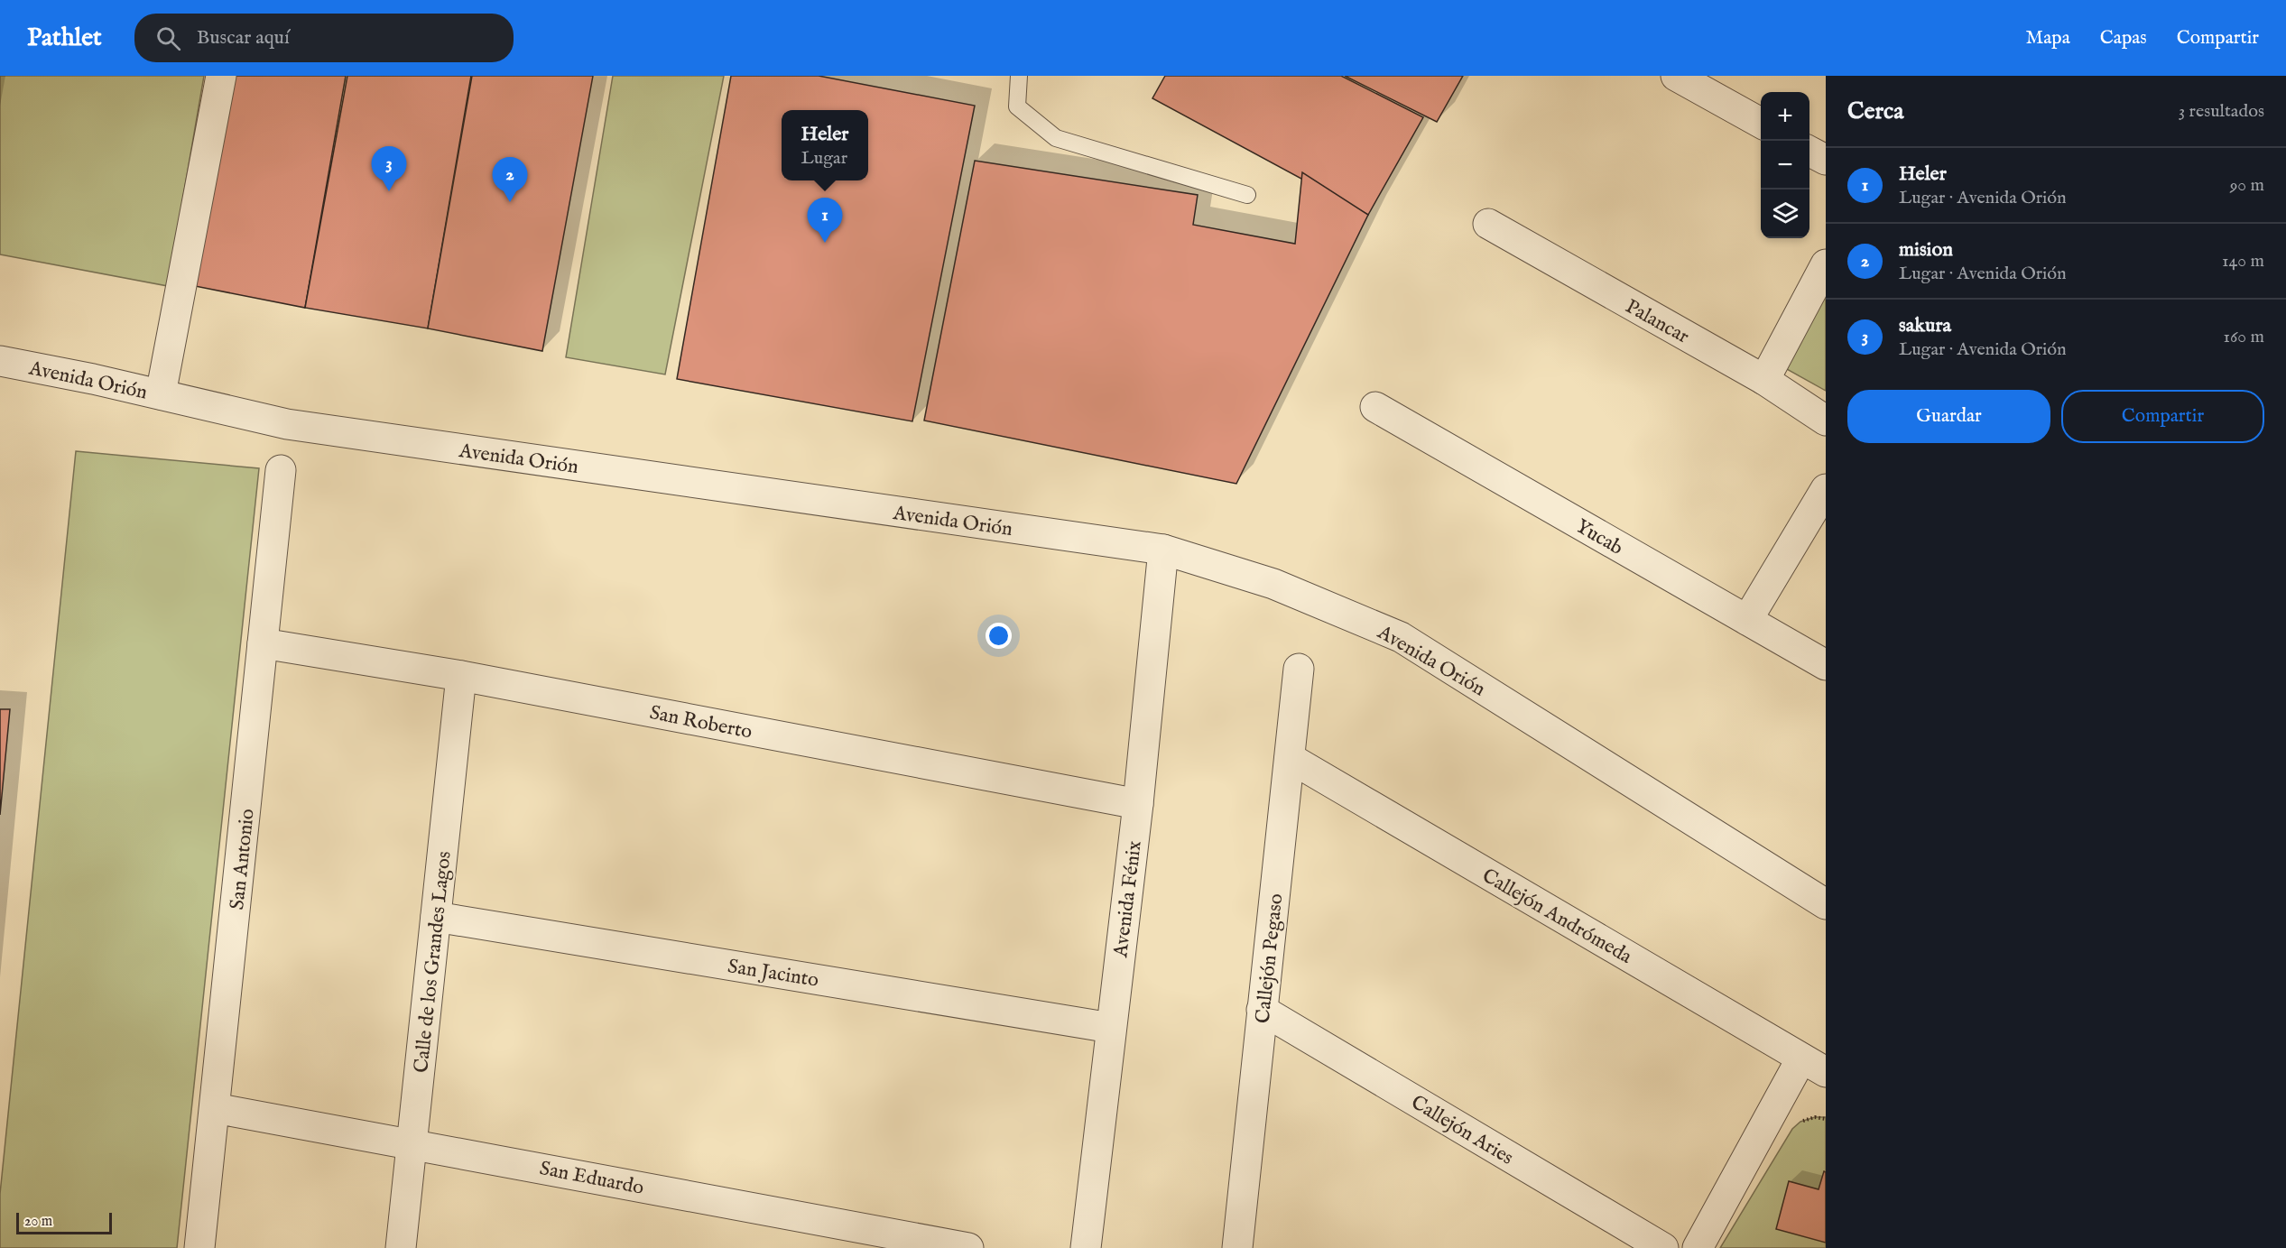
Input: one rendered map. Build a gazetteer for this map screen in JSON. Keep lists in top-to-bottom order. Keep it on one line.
{"streets":{"street":["Palancar","Avenida Orión","Yucab","San Roberto","San Antonio","Avenida Fénix","Callejón Andrómeda","Callejón Pegaso","Calle de los Grandes Lagos","San Jacinto","Callejón Aries","San Eduardo"]},"crossings":[["Avenida Orión","Avenida Fénix"],["San Roberto","San Antonio"],["San Roberto","Avenida Fénix"],["San Roberto","Calle de los Grandes Lagos"],["San Antonio","San Eduardo"],["Avenida Fénix","San Jacinto"],["Callejón Andrómeda","Callejón Pegaso"],["Callejón Pegaso","Callejón Aries"],["Calle de los Grandes Lagos","San Jacinto"],["Calle de los Grandes Lagos","San Eduardo"]],"scale_bar":"20 m","page":{"header":"Pathlet","search":"Buscar aquí","nav":["Mapa","Capas","Compartir"],"heading":["Cerca","3 resultados"],"map_buttons":["+","−"],"popup":["Heler","Lugar"],"pins":["3","2","1"],"list":[{"mark":"1","name":"Heler","note":"Lugar · Avenida Orión","value":"90 m"},{"mark":"2","name":"mision","note":"Lugar · Avenida Orión","value":"140 m"},{"mark":"3","name":"sakura","note":"Lugar · Avenida Orión","value":"160 m"}],"buttons":["Guardar","Compartir"],"scale":"20 m"}}
